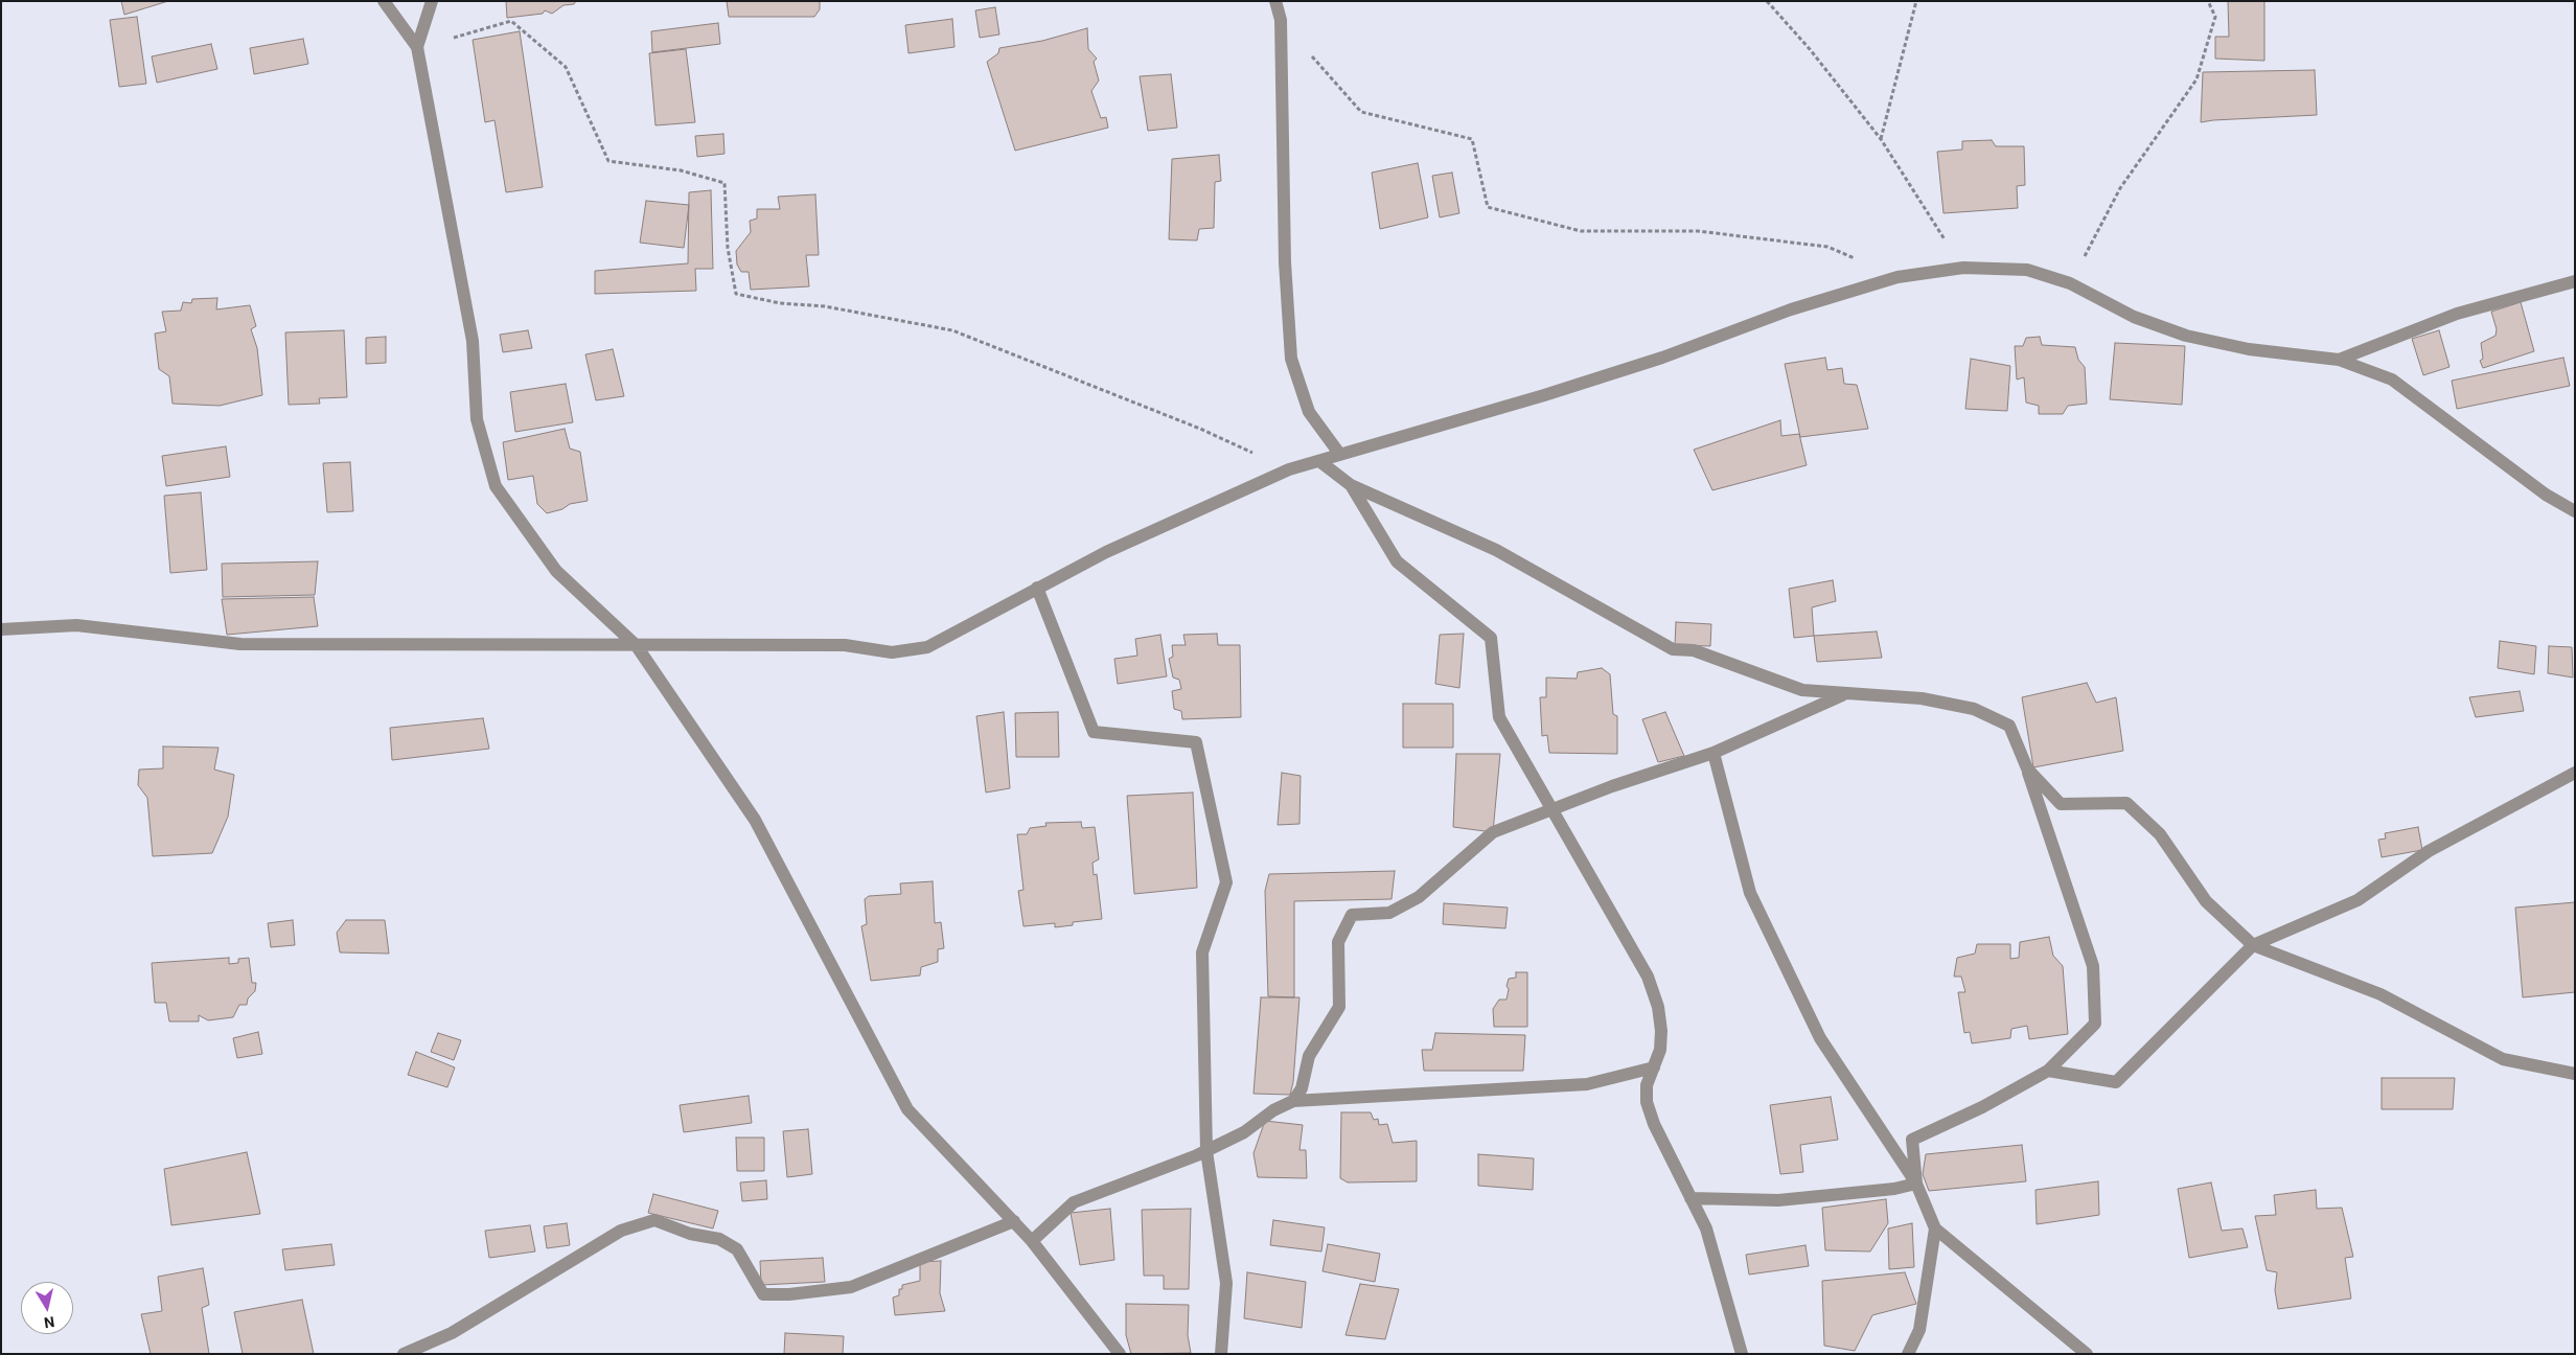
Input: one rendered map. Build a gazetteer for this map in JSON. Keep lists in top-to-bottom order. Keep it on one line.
{"north":"bottom"}
